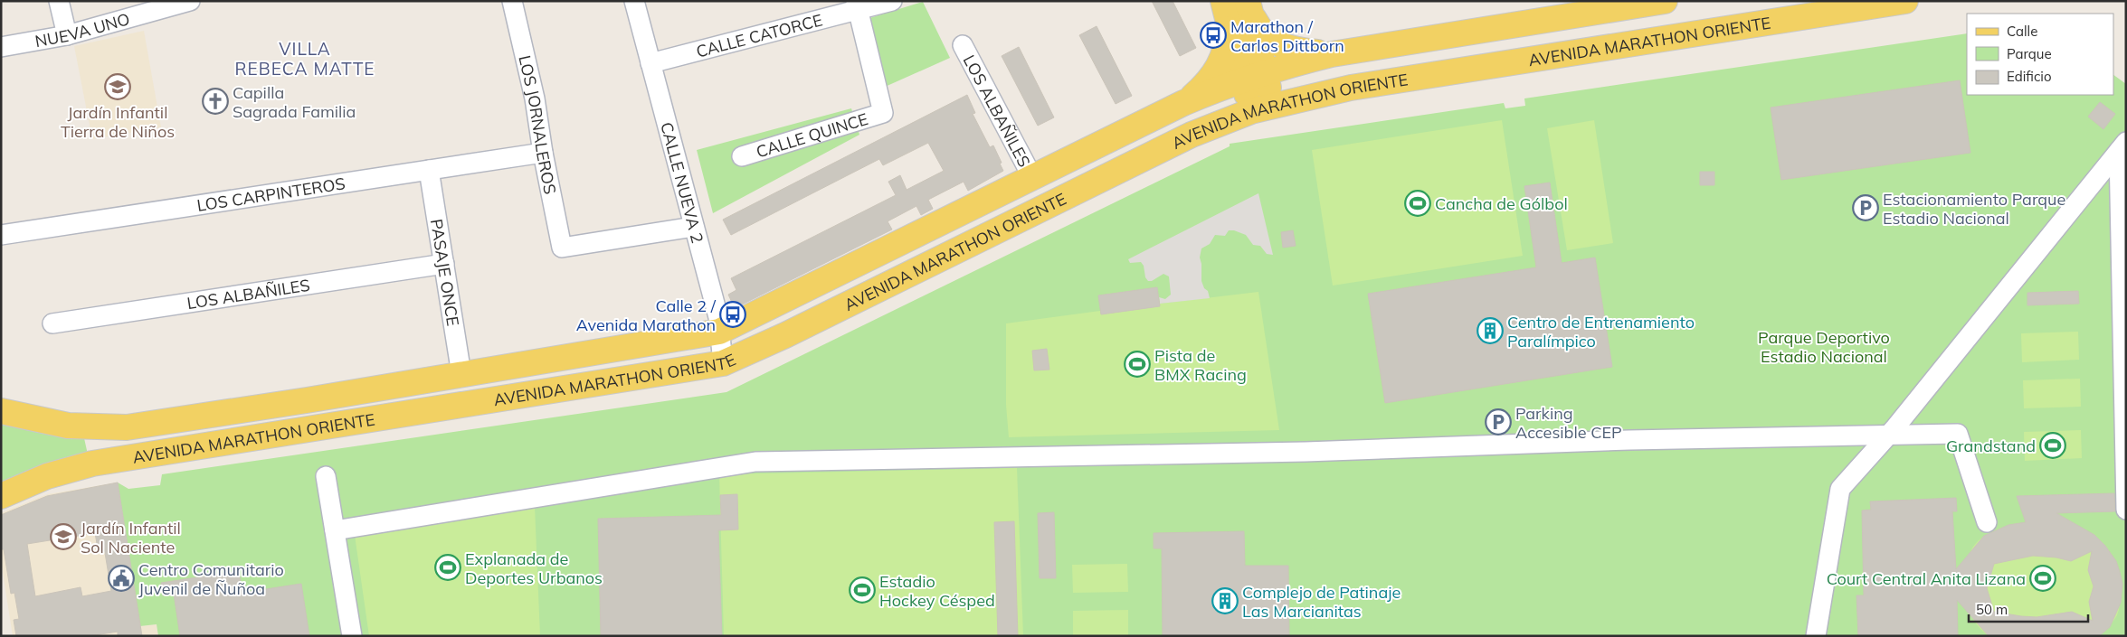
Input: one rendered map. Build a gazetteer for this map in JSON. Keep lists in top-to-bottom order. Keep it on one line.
{"streets":{"main road":["AVENIDA MARATHON ORIENTE"],"street":["NUEVA UNO","CALLE CATORCE","LOS ALBAÑILES","LOS JORNALEROS","CALLE QUINCE","CALLE NUEVA 2","LOS CARPINTEROS","PASAJE ONCE"]},"crossings":[["CALLE CATORCE","CALLE QUINCE"],["CALLE CATORCE","CALLE NUEVA 2"],["AVENIDA MARATHON ORIENTE","LOS ALBAÑILES"],["AVENIDA MARATHON ORIENTE","CALLE NUEVA 2"],["AVENIDA MARATHON ORIENTE","PASAJE ONCE"],["LOS ALBAÑILES","PASAJE ONCE"],["LOS JORNALEROS","CALLE NUEVA 2"],["LOS JORNALEROS","LOS CARPINTEROS"],["LOS CARPINTEROS","PASAJE ONCE"]],"districts":["VILLA REBECA MATTE"],"parks":["Parque Deportivo Estadio Nacional"],"places":{"bus stop":["Marathon / Carlos Dittborn","Calle 2 / Avenida Marathon"],"school or university":["Jardín Infantil Tierra de Niños","Jardín Infantil Sol Naciente"],"church":["Capilla Sagrada Familia"],"sports":["Cancha de Gólbol","Pista de BMX Racing","Grandstand","Explanada de Deportes Urbanos","Court Central Anita Lizana","Estadio Hockey Césped"],"parking":["Estacionamiento Parque Estadio Nacional","Parking Accesible CEP"],"building":["Centro de Entrenamiento Paralímpico","Complejo de Patinaje Las Marcianitas"],"public building":["Centro Comunitario Juvenil de Ñuñoa"]},"legend":["Calle","Parque","Edificio"],"scale_bar":"50 m"}
